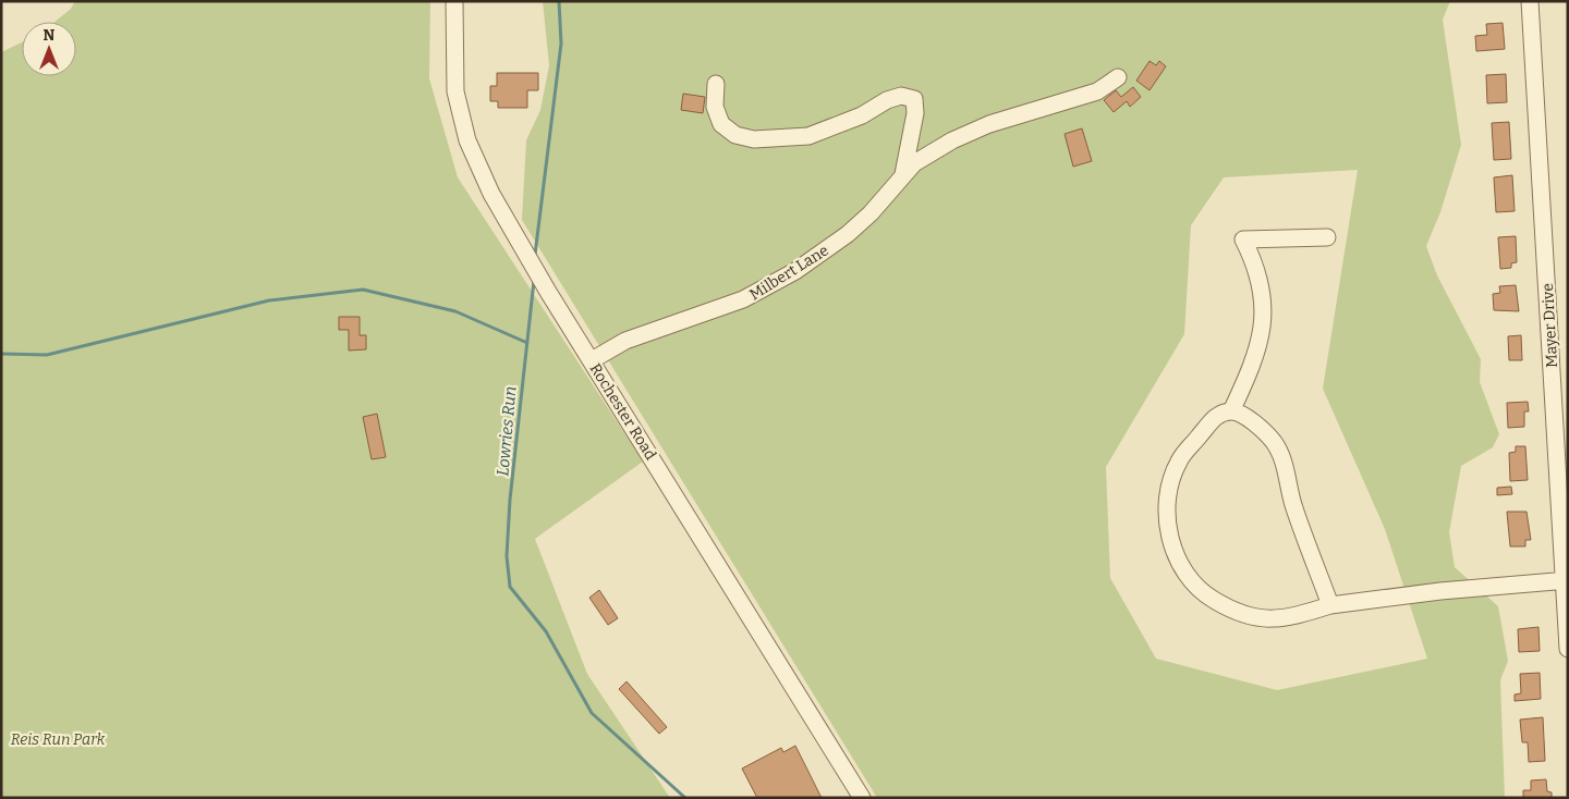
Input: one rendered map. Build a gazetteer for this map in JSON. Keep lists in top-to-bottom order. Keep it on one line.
{"streets":{"street":["Milbert Lane","Mayer Drive","Rochester Road"]},"crossings":[["Milbert Lane","Rochester Road"]],"water":["Lowries Run"],"parks":["Reis Run Park"],"north":"top"}
